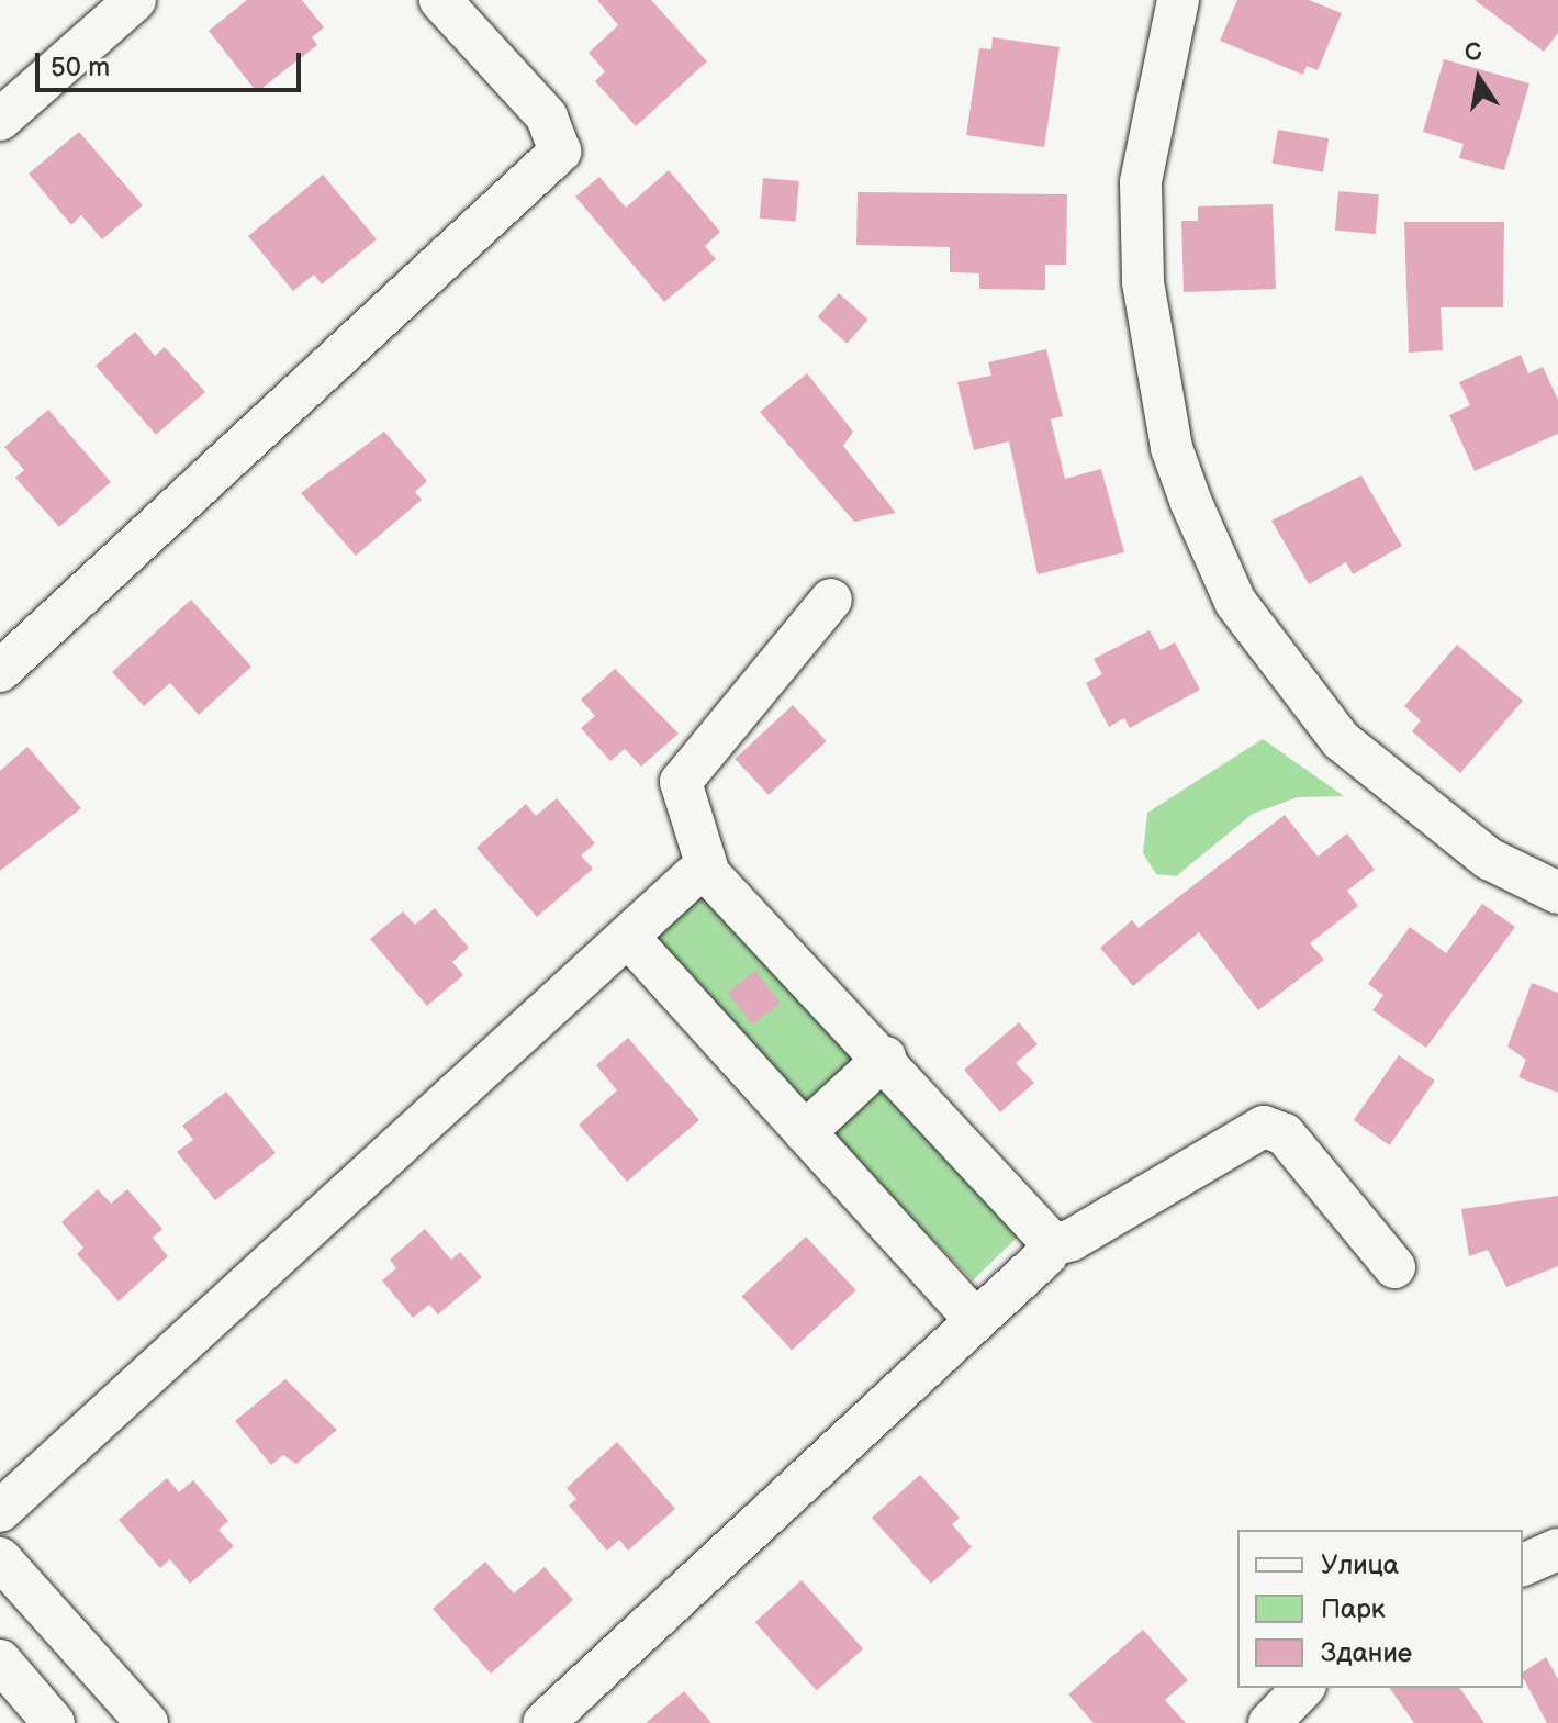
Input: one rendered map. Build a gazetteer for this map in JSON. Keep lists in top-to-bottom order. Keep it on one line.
{"legend":["Улица","Парк","Здание"],"scale_bar":"50 m","north":"top"}
